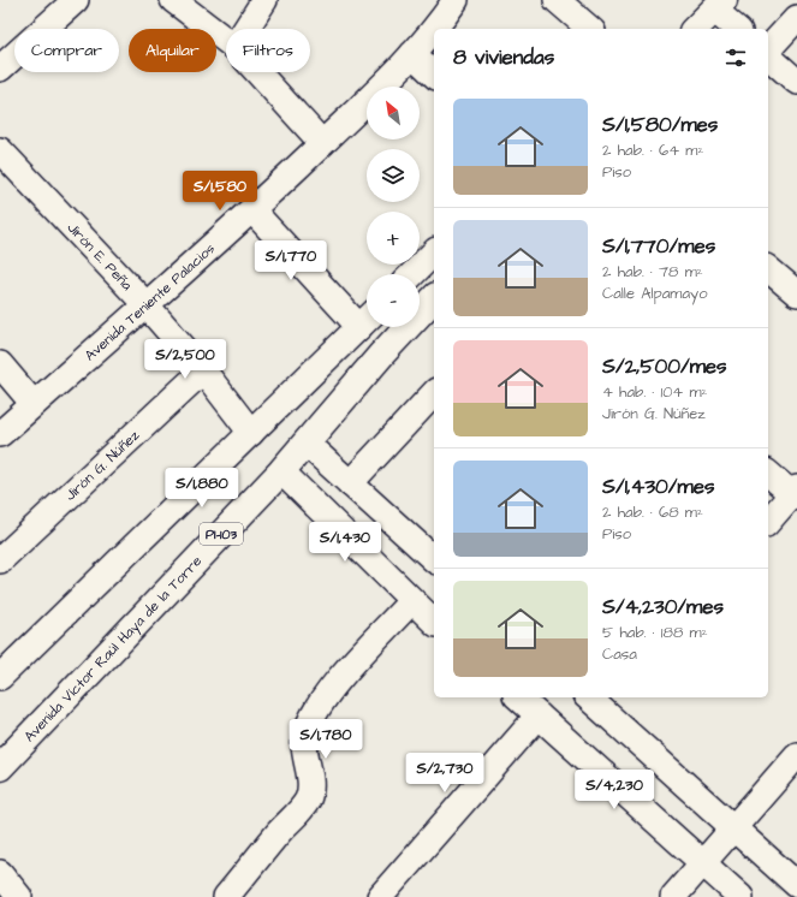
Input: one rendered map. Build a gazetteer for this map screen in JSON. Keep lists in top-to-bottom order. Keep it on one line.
{"streets":{"main road":["PI-103","Avenida Víctor Raúl Haya de la Torre"],"street":["Jirón E. Peña","Avenida Teniente Palacios","Jirón G. Núñez"]},"crossings":[["Jirón E. Peña","Avenida Teniente Palacios"],["Jirón E. Peña","Jirón G. Núñez"]],"north":"top left","page":{"chip":["Comprar","Alquilar","Filtros"],"heading":"8 viviendas","map_buttons":["+","−"],"list":[{"name":"S/1,580/mes","note":"2 hab. · 64 m² · Piso"},{"name":"S/1,770/mes","note":"2 hab. · 78 m² · Calle Alpamayo"},{"name":"S/2,500/mes","note":"4 hab. · 104 m² · Jirón G. Núñez"},{"name":"S/1,430/mes","note":"2 hab. · 68 m² · Piso"},{"name":"S/4,230/mes","note":"5 hab. · 188 m² · Casa"}],"price":["S/1,580","S/1,770","S/2,500","S/1,880","S/1,430","S/1,780","S/2,730","S/4,230"]}}
